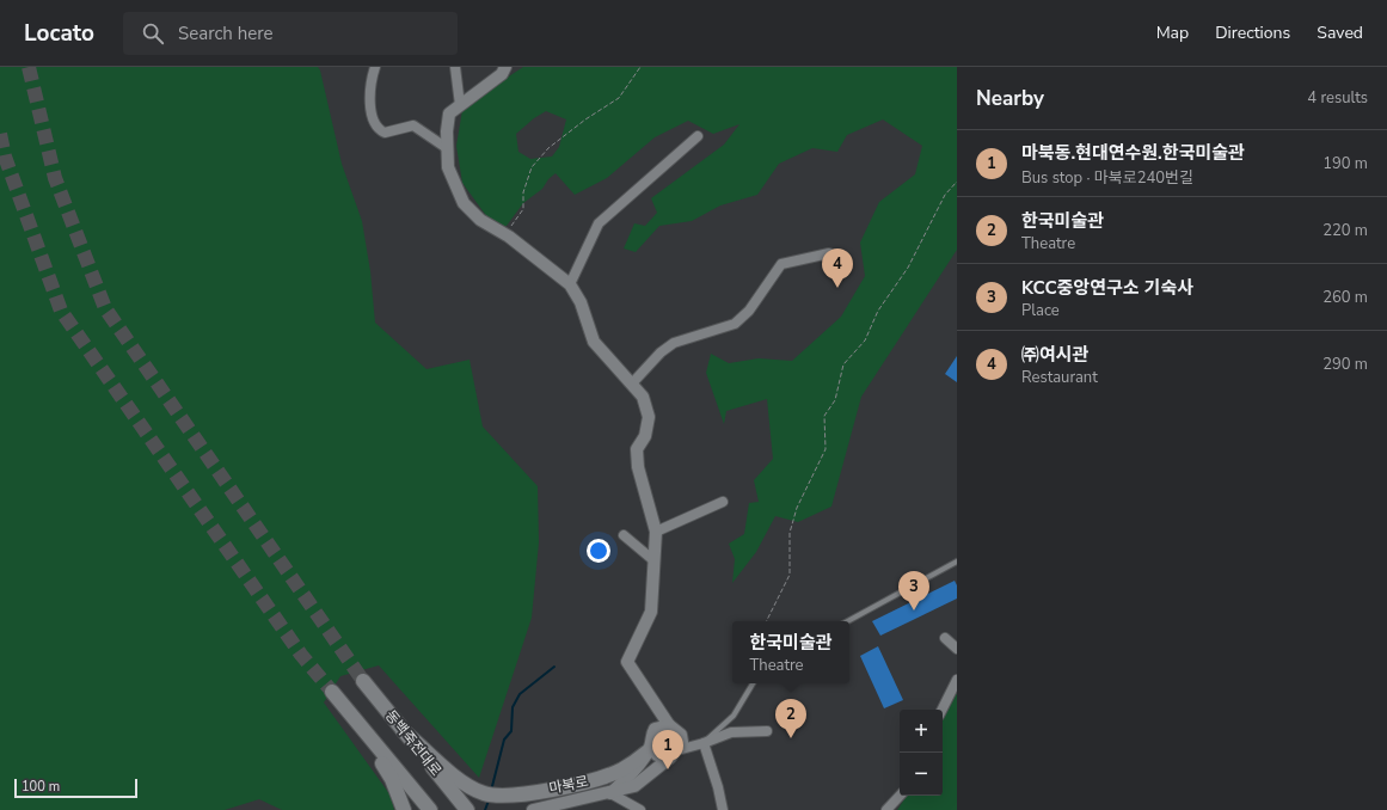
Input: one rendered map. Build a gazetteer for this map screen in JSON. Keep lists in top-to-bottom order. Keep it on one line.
{"streets":{"main road":["동백죽전대로"],"street":["마북로"]},"scale_bar":"100 m","page":{"header":"Locato","search":"Search here","nav":["Map","Directions","Saved"],"heading":["Nearby","4 results"],"list":[{"mark":"1","name":"마북동.현대연수원.한국미술관","note":"Bus stop · 마북로240번길","value":"190 m"},{"mark":"2","name":"한국미술관","note":"Theatre","value":"220 m"},{"mark":"3","name":"KCC중앙연구소 기숙사","note":"Place","value":"260 m"},{"mark":"4","name":"㈜여시관","note":"Restaurant","value":"290 m"}],"pins":["4","3","2","1"],"popup":["한국미술관","Theatre"],"map_buttons":["+","−"],"scale":"100 m"}}
